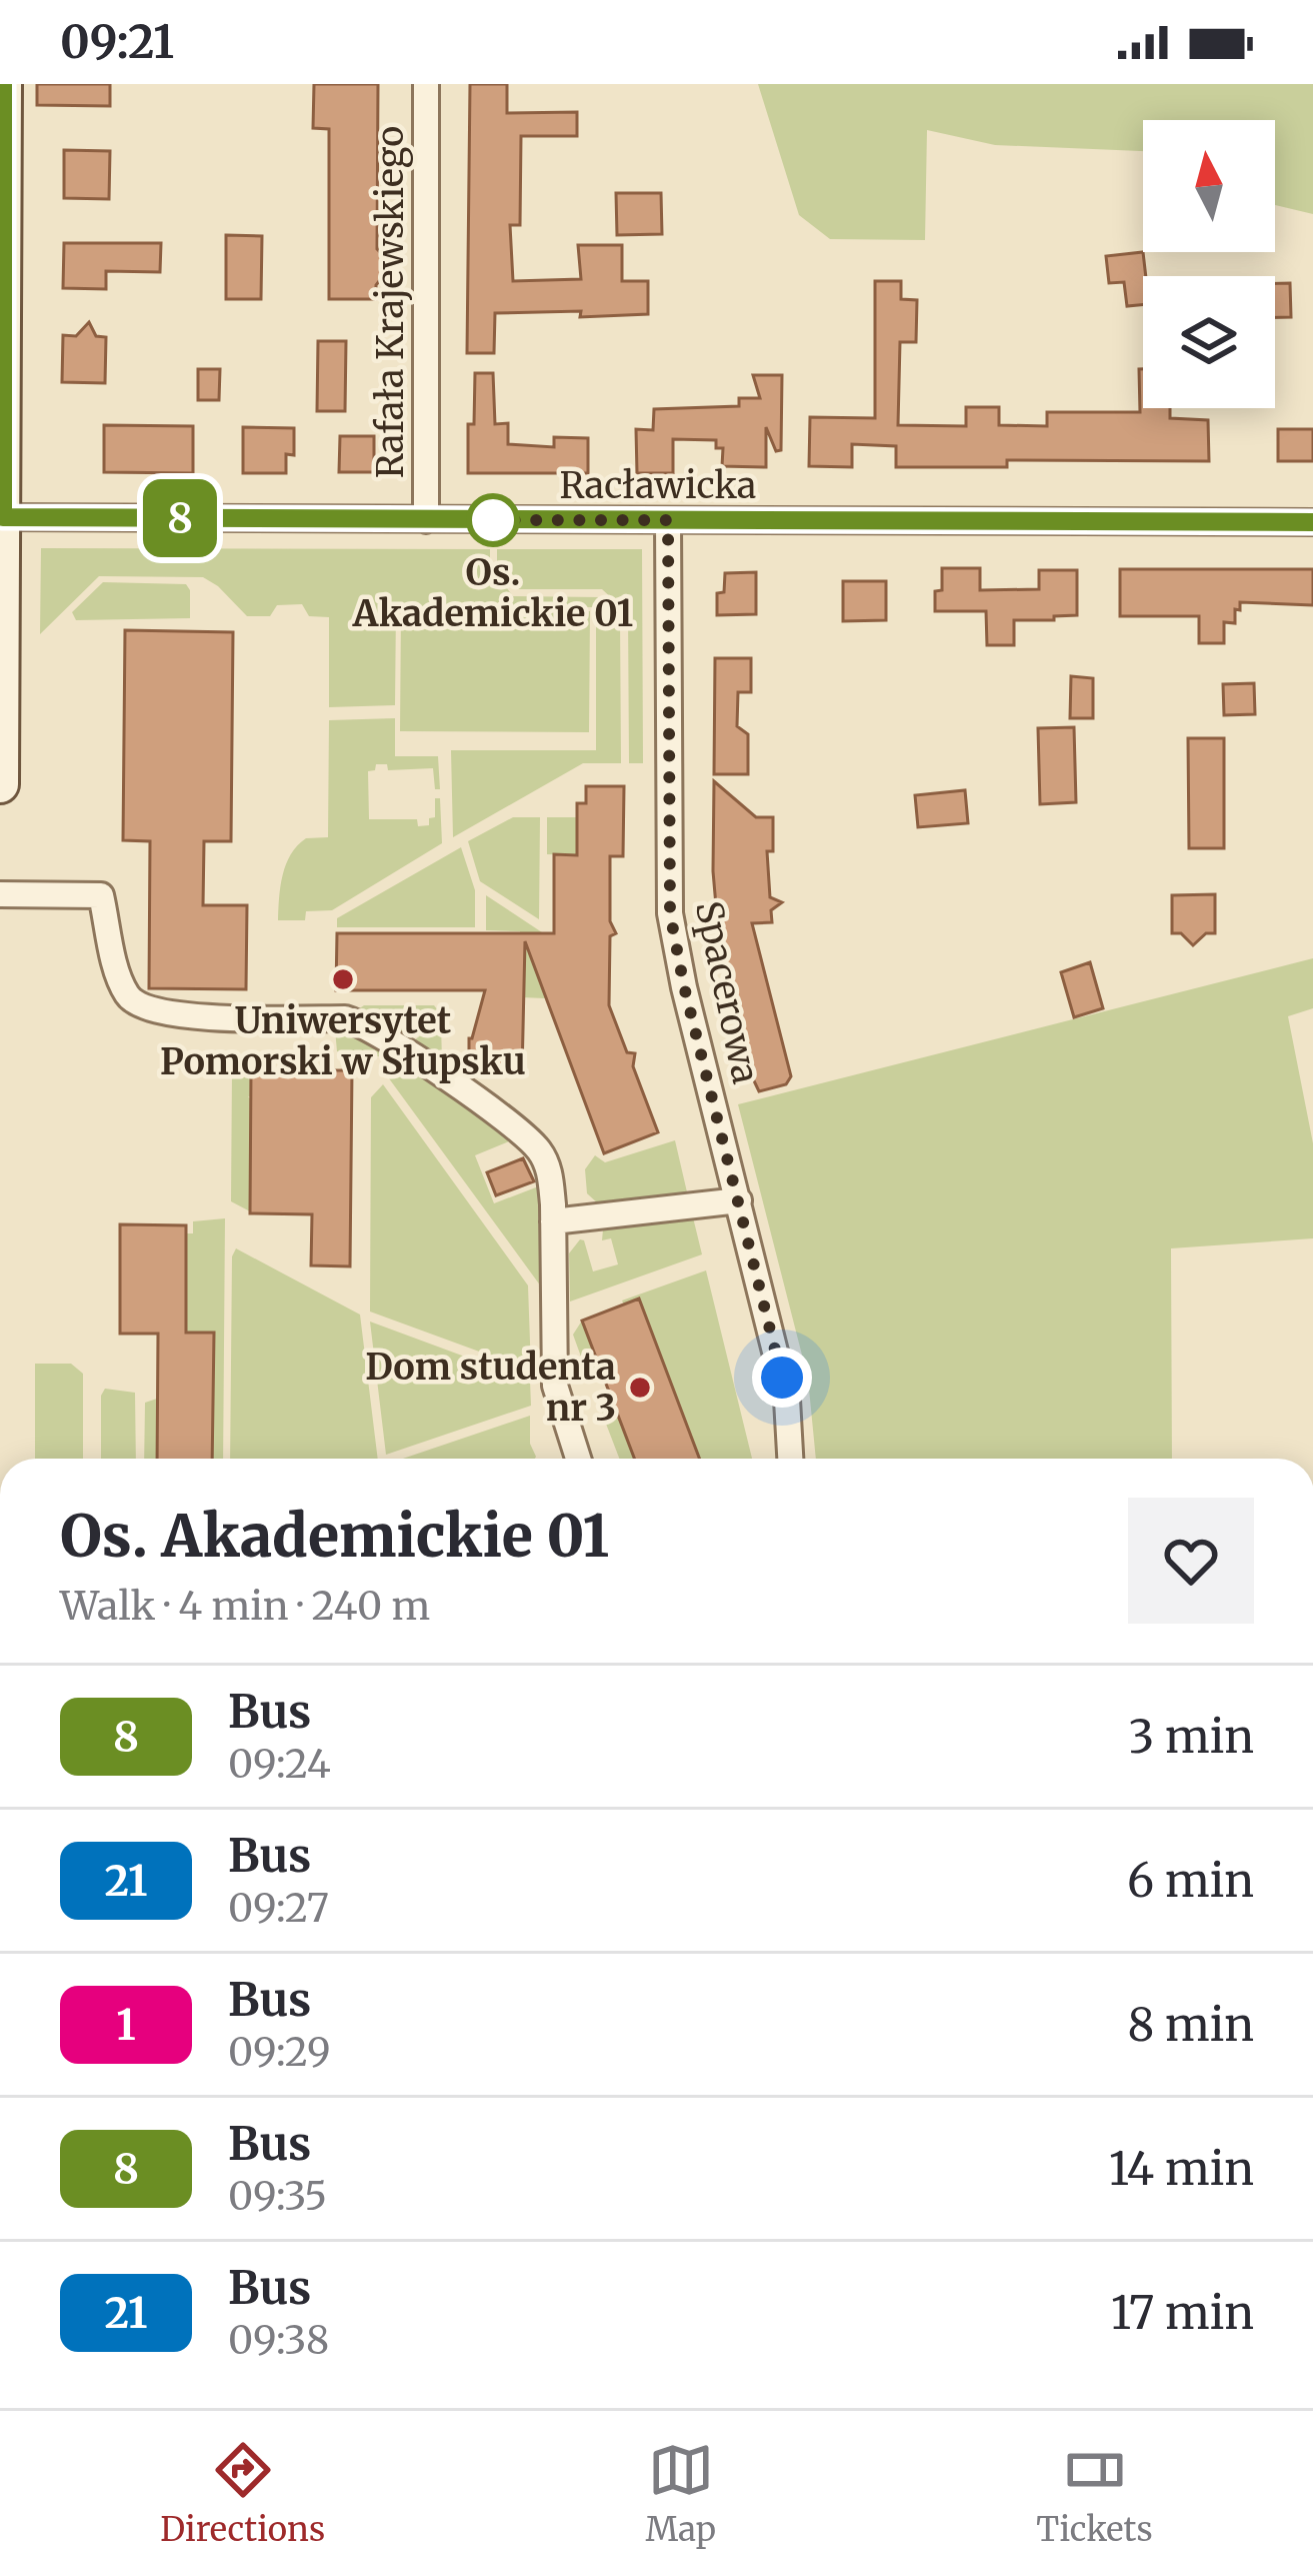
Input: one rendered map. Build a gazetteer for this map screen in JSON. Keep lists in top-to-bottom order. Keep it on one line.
{"streets":{"street":["Rafała Krajewskiego","Racławicka","Spacerowa"]},"crossings":[["Rafała Krajewskiego","Racławicka"],["Racławicka","Spacerowa"]],"places":["Os. Akademickie 01","Uniwersytet Pomorski w Słupsku","Dom studenta nr 3"],"lines":["bus line 8"],"north":"top","page":{"status":"09:21","on_map":"8","heading":["Os. Akademickie 01","Walk · 4 min · 240 m"],"list":[{"mark":"8","name":"Bus","note":"09:24","value":"3 min"},{"mark":"21","name":"Bus","note":"09:27","value":"6 min"},{"mark":"1","name":"Bus","note":"09:29","value":"8 min"},{"mark":"8","name":"Bus","note":"09:35","value":"14 min"},{"mark":"21","name":"Bus","note":"09:38","value":"17 min"}],"tabs":["Directions","Map","Tickets"]}}
